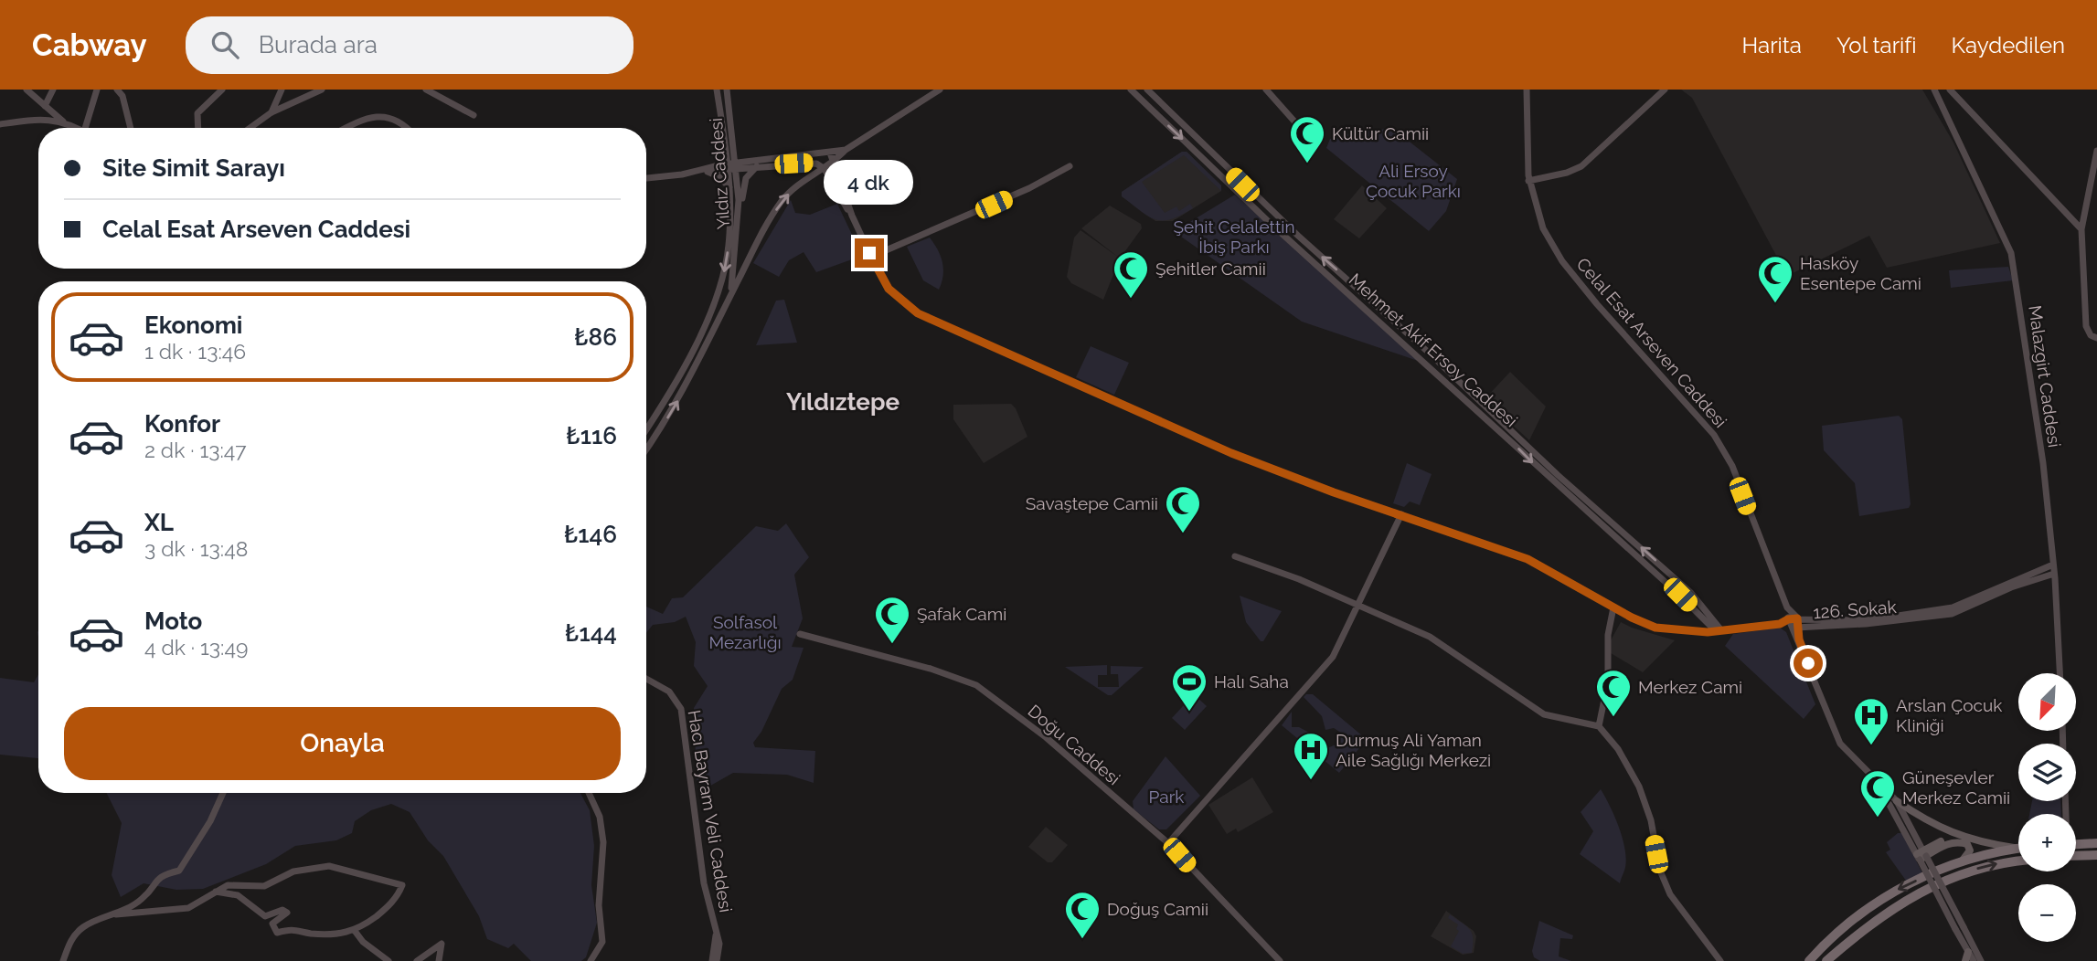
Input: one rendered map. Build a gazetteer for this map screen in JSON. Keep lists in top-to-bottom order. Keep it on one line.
{"streets":{"main road":["Yıldız Caddesi","Celal Esat Arseven Caddesi","Mehmet Akif Ersoy Caddesi","Malazgirt Caddesi","126. Sokak","Doğu Caddesi","Hacı Bayram Veli Caddesi"]},"crossings":[["Malazgirt Caddesi","126. Sokak"]],"districts":["Yıldıztepe"],"parks":["Ali Ersoy Çocuk Parkı","Şehit Celalettin İbiş Parkı","Solfasol Mezarlığı","Park"],"places":{"mosque":["Kültür Camii","Şehitler Camii","Hasköy Esentepe Cami","Savaştepe Camii","Şafak Cami","Merkez Cami","Güneşevler Merkez Camii","Doğuş Camii"],"sports":["Halı Saha"],"hospital":["Arslan Çocuk Kliniği","Durmuş Ali Yaman Aile Sağlığı Merkezi"]},"north":"bottom left","page":{"header":"Cabway","search":"Burada ara","nav":["Harita","Yol tarifi","Kaydedilen"],"banner":["Site Simit Sarayı","Celal Esat Arseven Caddesi"],"bubble":"4 dk","list":[{"name":"Ekonomi","note":"1 dk · 13:46","value":"₺86"},{"name":"Konfor","note":"2 dk · 13:47","value":"₺116"},{"name":"XL","note":"3 dk · 13:48","value":"₺146"},{"name":"Moto","note":"4 dk · 13:49","value":"₺144"}],"map_buttons":["+","−"],"buttons":"Onayla"}}
